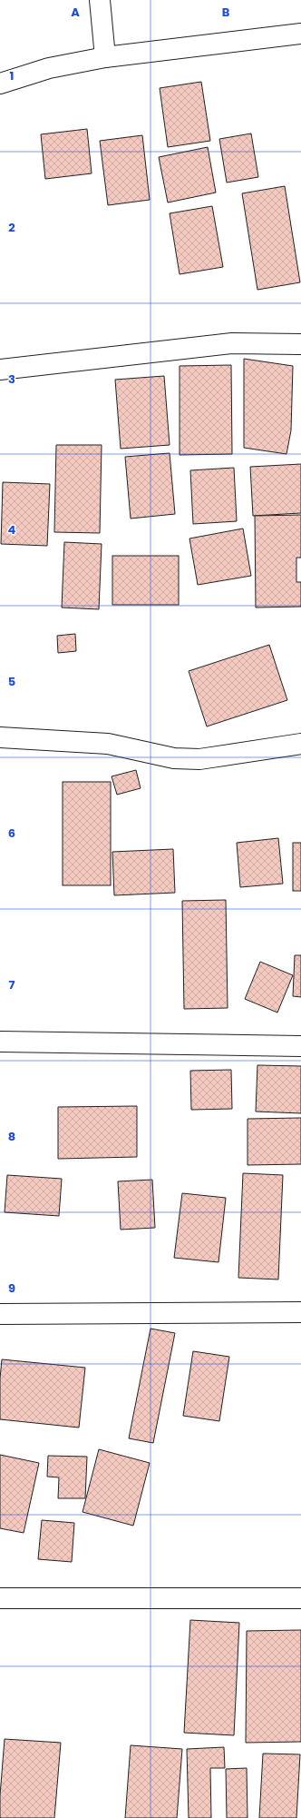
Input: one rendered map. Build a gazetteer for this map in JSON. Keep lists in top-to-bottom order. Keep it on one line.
{"grid":{"columns":["A","B"],"rows":["1","2","3","4","5","6","7","8","9"]}}
